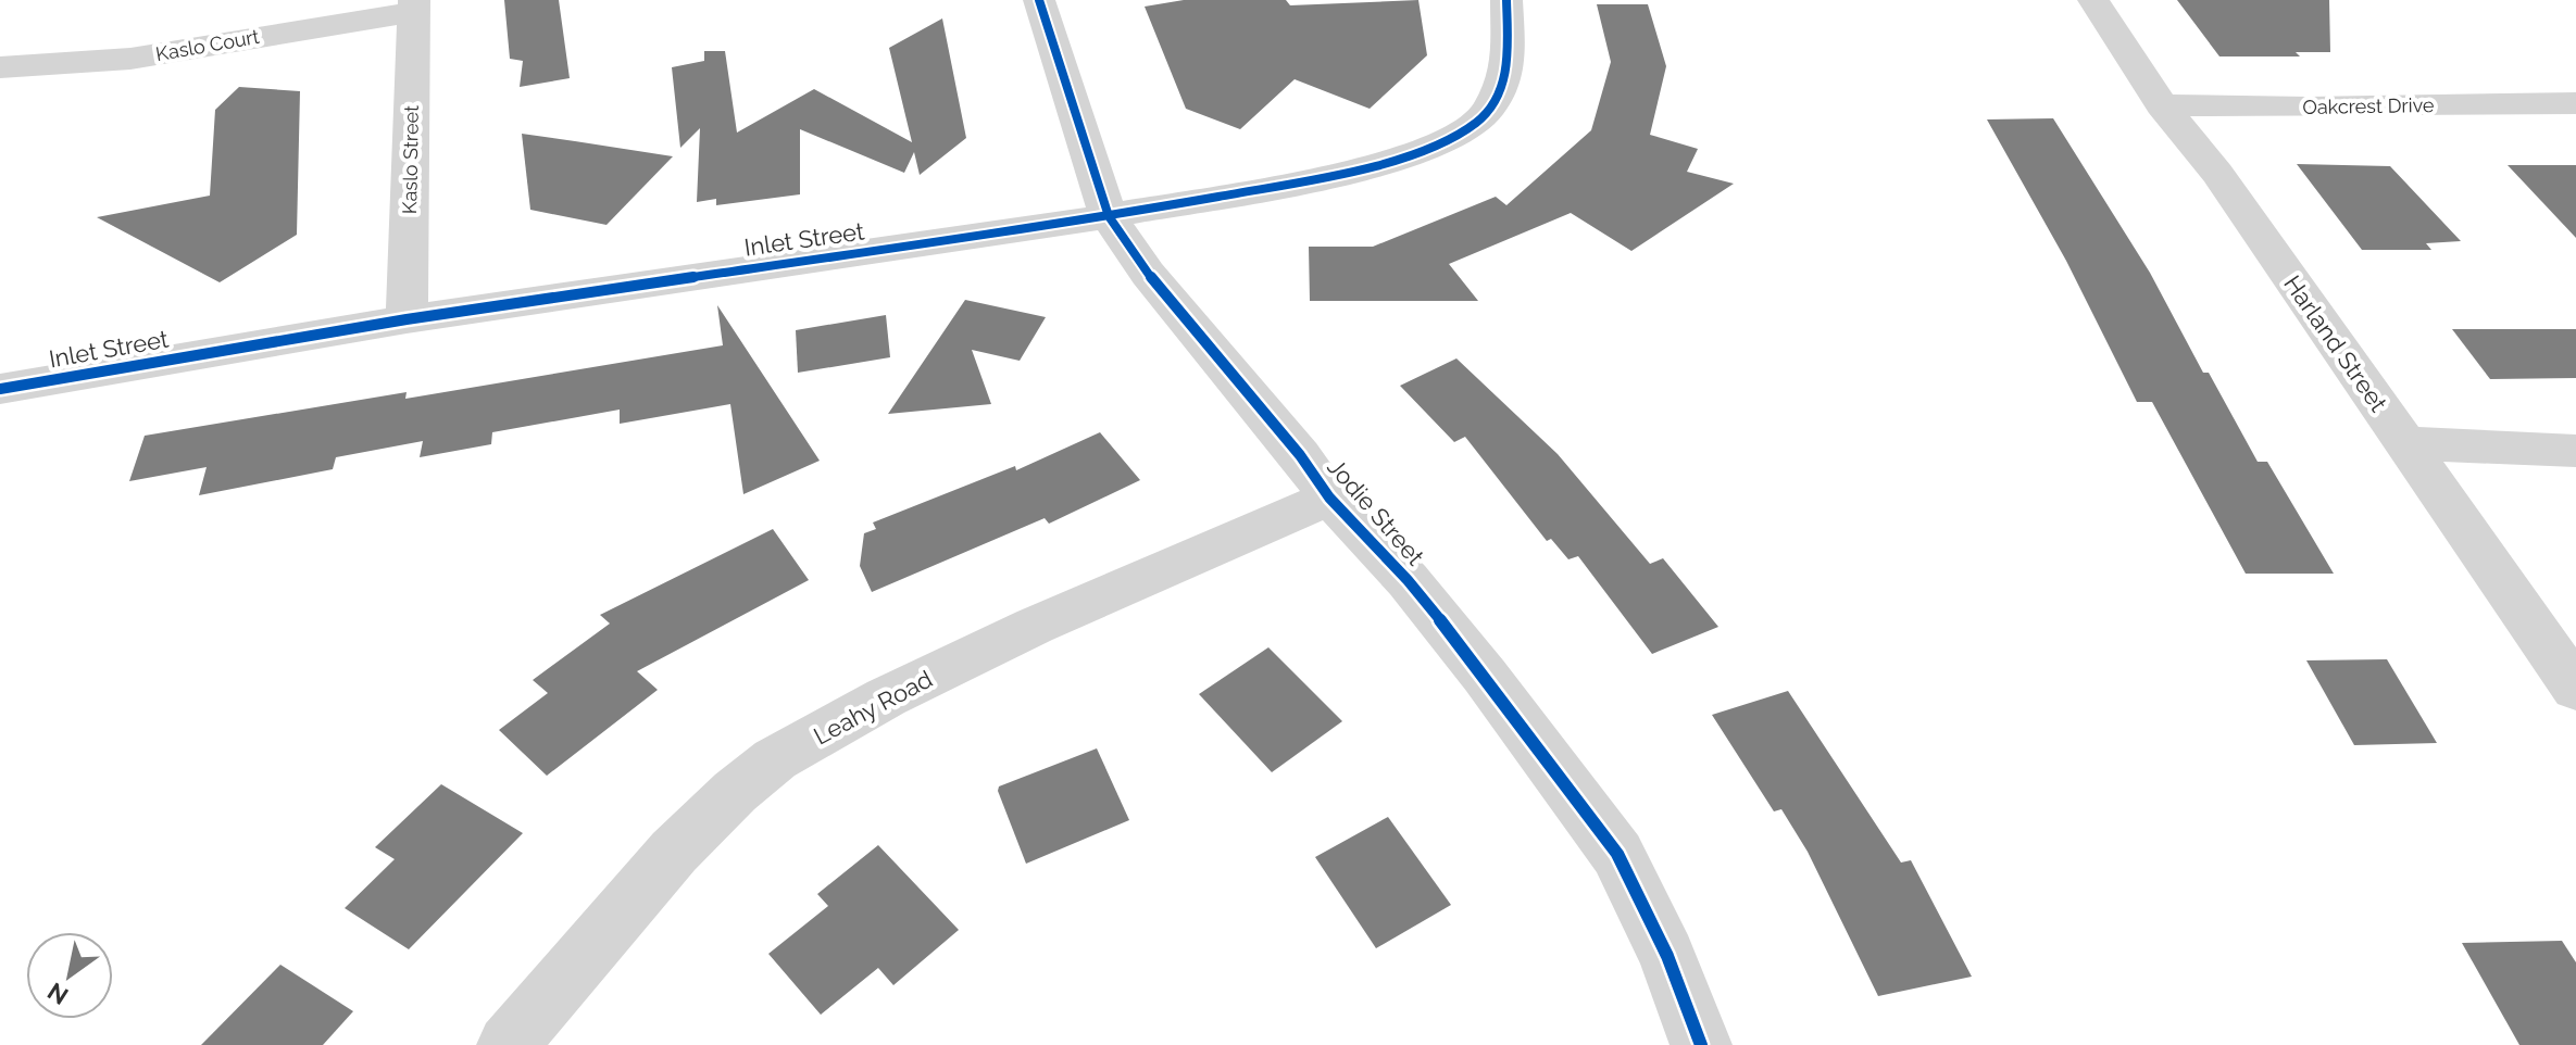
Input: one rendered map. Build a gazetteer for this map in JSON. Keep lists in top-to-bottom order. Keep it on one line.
{"streets":{"street":["Kaslo Court","Oakcrest Drive","Kaslo Street","Inlet Street","Harland Street","Jodie Street","Leahy Road"]},"crossings":[["Kaslo Court","Kaslo Street"],["Oakcrest Drive","Harland Street"],["Kaslo Street","Inlet Street"],["Inlet Street","Jodie Street"],["Jodie Street","Leahy Road"]],"north":"bottom left"}
